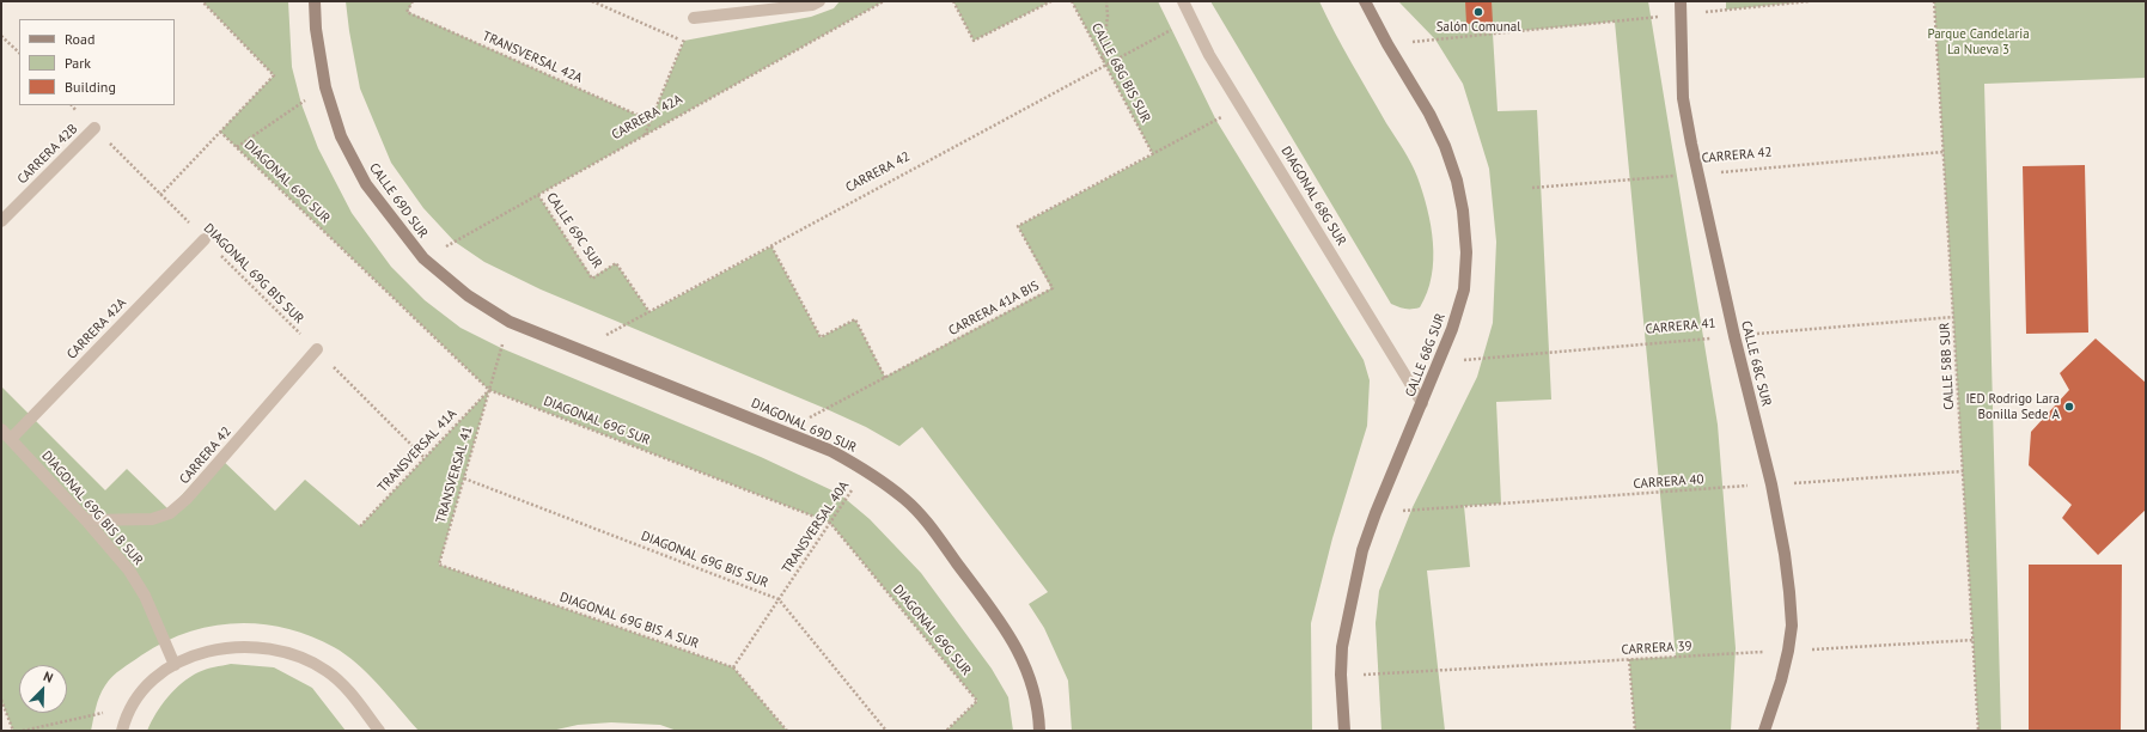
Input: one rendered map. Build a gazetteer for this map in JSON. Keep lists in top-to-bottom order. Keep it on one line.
{"streets":{"street":["CARRERA 42A","CARRERA 42B","CARRERA 42","DIAGONAL 68G SUR","CALLE 69D SUR","CALLE 68G SUR","CALLE 68C SUR","DIAGONAL 69D SUR","DIAGONAL 69G BIS B SUR"],"path":["TRANSVERSAL 42A","CALLE 68G BIS SUR","DIAGONAL 69G SUR","CALLE 69C SUR","DIAGONAL 69G BIS SUR","CARRERA 41A BIS","CARRERA 41","CALLE 58B SUR","TRANSVERSAL 41A","TRANSVERSAL 41","CARRERA 40","TRANSVERSAL 40A","DIAGONAL 69G BIS A SUR","CARRERA 39"]},"crossings":[["CALLE 68G BIS SUR","CARRERA 42"],["CALLE 68G BIS SUR","CARRERA 41A BIS"],["CARRERA 42A","CALLE 69D SUR"],["CARRERA 42A","CALLE 69C SUR"],["CARRERA 42A","DIAGONAL 69G BIS SUR"],["CARRERA 42A","DIAGONAL 69G BIS B SUR"],["CARRERA 42B","DIAGONAL 69G BIS SUR"],["CARRERA 42","DIAGONAL 68G SUR"],["CARRERA 42","CALLE 69C SUR"],["CARRERA 42","DIAGONAL 69G BIS SUR"],["CARRERA 42","CALLE 68C SUR"],["CARRERA 42","CALLE 58B SUR"],["CARRERA 42","DIAGONAL 69D SUR"],["CARRERA 42","DIAGONAL 69G BIS B SUR"],["DIAGONAL 69G SUR","TRANSVERSAL 41A"],["DIAGONAL 69G SUR","TRANSVERSAL 41"],["DIAGONAL 69G SUR","TRANSVERSAL 40A"],["DIAGONAL 68G SUR","CARRERA 41A BIS"],["DIAGONAL 68G SUR","CALLE 68G SUR"],["CALLE 69D SUR","DIAGONAL 69D SUR"],["CALLE 69D SUR","TRANSVERSAL 41"],["DIAGONAL 69G BIS SUR","TRANSVERSAL 41A"],["DIAGONAL 69G BIS SUR","TRANSVERSAL 41"],["DIAGONAL 69G BIS SUR","TRANSVERSAL 40A"],["CARRERA 41A BIS","DIAGONAL 69D SUR"],["CARRERA 41","CALLE 68G SUR"],["CARRERA 41","CALLE 68C SUR"],["CARRERA 41","CALLE 58B SUR"],["CALLE 68G SUR","CARRERA 40"],["CALLE 68G SUR","CARRERA 39"],["CALLE 68C SUR","CARRERA 40"],["CALLE 68C SUR","CARRERA 39"],["CALLE 58B SUR","CARRERA 40"],["CALLE 58B SUR","CARRERA 39"],["DIAGONAL 69D SUR","TRANSVERSAL 41"],["DIAGONAL 69D SUR","TRANSVERSAL 40A"],["TRANSVERSAL 41A","TRANSVERSAL 41"],["TRANSVERSAL 41","DIAGONAL 69G BIS A SUR"],["TRANSVERSAL 40A","DIAGONAL 69G BIS A SUR"]],"parks":["Parque Candelaria La Nueva 3"],"places":["Salón Comunal","IED Rodrigo Lara Bonilla Sede A"],"legend":["Road","Park","Building"],"north":"top right"}
